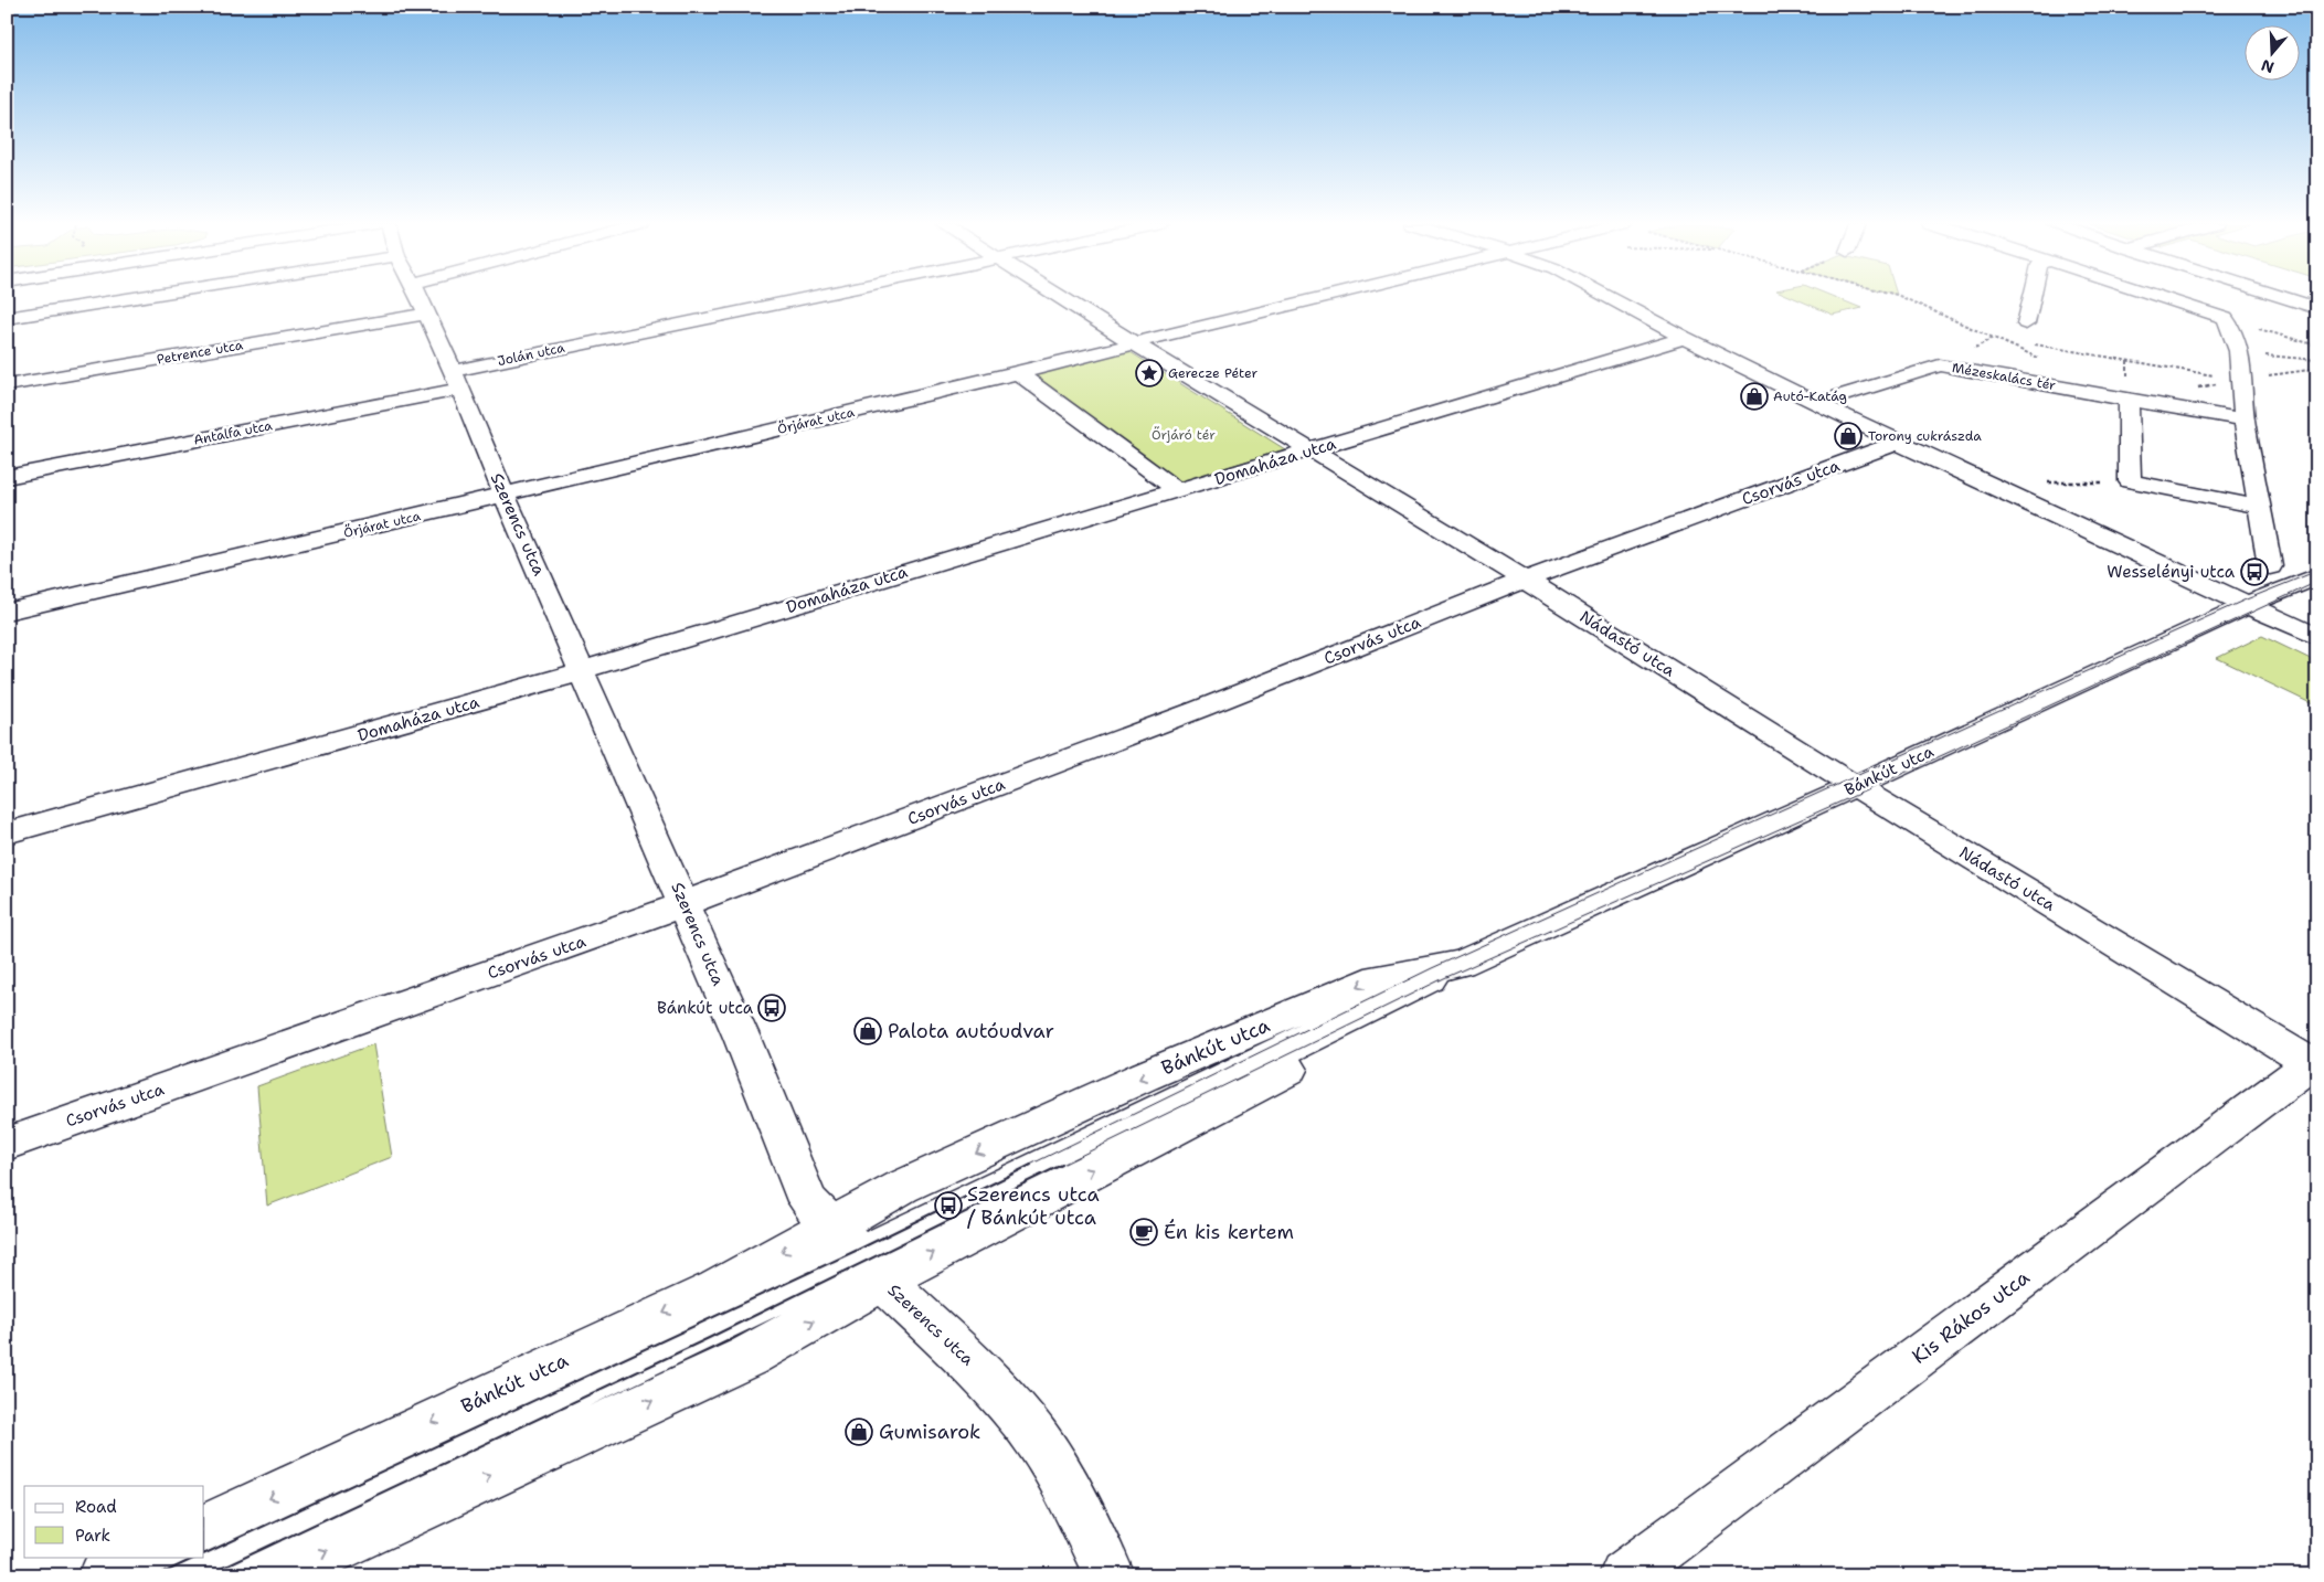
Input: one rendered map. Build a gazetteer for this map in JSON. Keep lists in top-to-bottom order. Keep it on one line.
{"streets":{"street":["Petrence utca","Jolán utca","Mézeskalács tér","Őrjárat utca","Antalfa utca","Domaháza utca","Csorvás utca","Szerencs utca","Nádastó utca","Bánkút utca","Kis Rákos utca"]},"crossings":[["Petrence utca","Szerencs utca"],["Jolán utca","Antalfa utca"],["Jolán utca","Szerencs utca"],["Őrjárat utca","Szerencs utca"],["Őrjárat utca","Nádastó utca"],["Antalfa utca","Szerencs utca"],["Domaháza utca","Szerencs utca"],["Domaháza utca","Nádastó utca"],["Csorvás utca","Szerencs utca"],["Csorvás utca","Nádastó utca"],["Szerencs utca","Bánkút utca"],["Nádastó utca","Bánkút utca"],["Nádastó utca","Kis Rákos utca"]],"parks":["Őrjáró tér"],"places":{"place":["Gerecze Péter"],"shop":["Autó-Katág","Torony cukrászda","Palota autóudvar","Gumisarok"],"bus stop":["Wesselényi utca","Bánkút utca","Szerencs utca / Bánkút utca"],"cafe":["Én kis kertem"]},"legend":["Road","Park"],"north":"bottom"}
